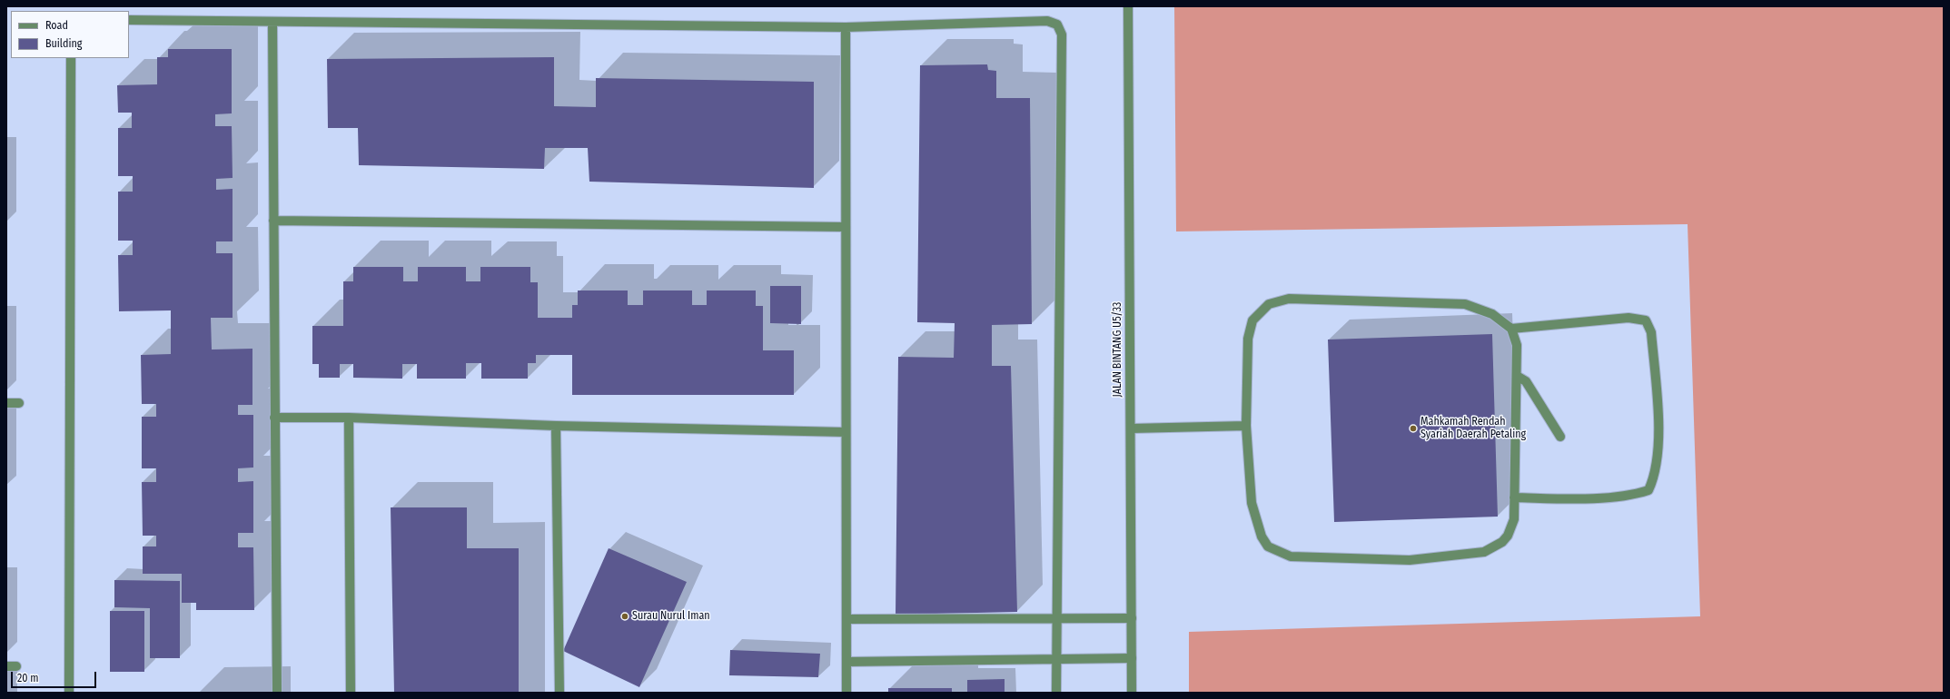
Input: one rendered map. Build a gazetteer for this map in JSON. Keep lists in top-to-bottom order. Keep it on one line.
{"streets":{"street":["JALAN BINTANG U5/33"]},"places":["Mahkamah Rendah Syariah Daerah Petaling","Surau Nurul Iman"],"legend":["Road","Building"],"scale_bar":"20 m"}
